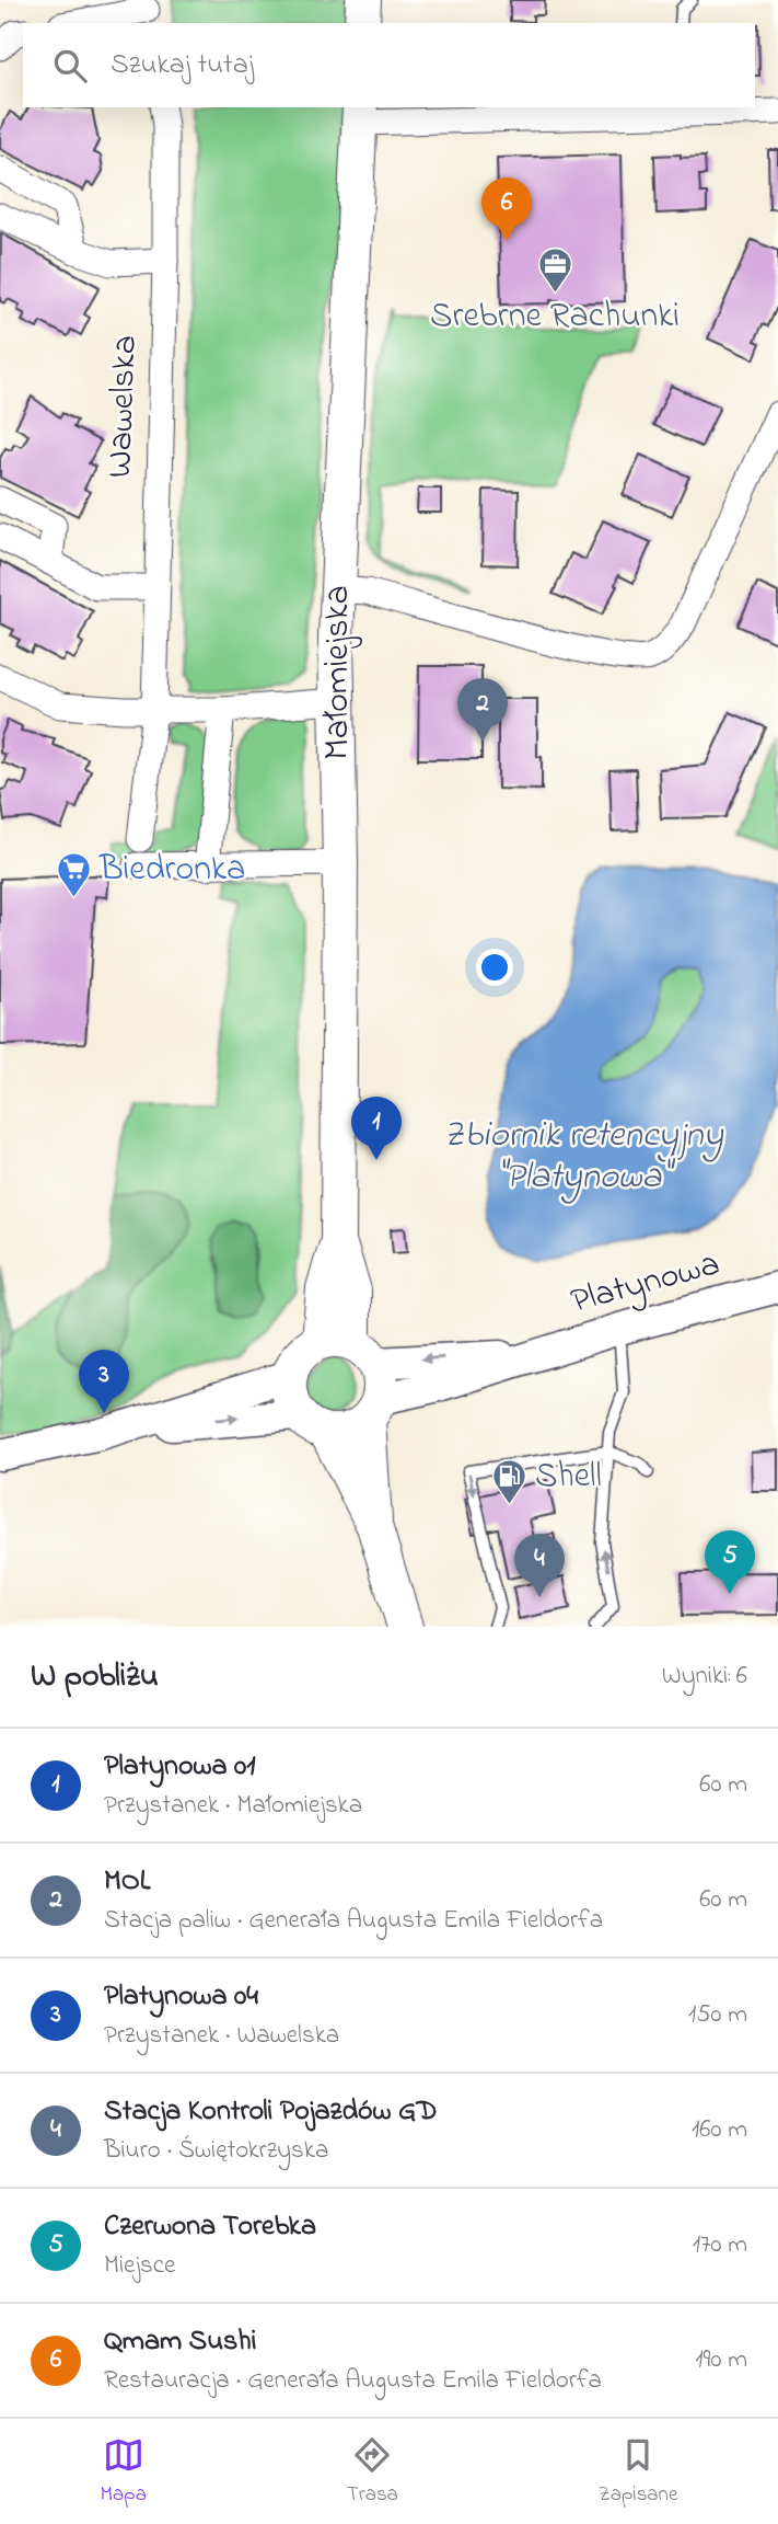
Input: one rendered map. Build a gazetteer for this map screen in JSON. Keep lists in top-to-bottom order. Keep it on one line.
{"streets":{"main road":["Małomiejska"],"street":["Wawelska","Platynowa"]},"crossings":[["Małomiejska","Platynowa"]],"water":["Zbiornik retencyjny \"Platynowa\""],"places":{"office":["Srebrne Rachunki"],"supermarket":["Biedronka"],"fuel station":["Shell"]},"page":{"search":"Szukaj tutaj","pins":["6","2","1","3","5","4"],"heading":["W pobliżu","Wyniki: 6"],"list":[{"mark":"1","name":"Platynowa 01","note":"Przystanek · Małomiejska","value":"60 m"},{"mark":"2","name":"MOL","note":"Stacja paliw · Generała Augusta Emila Fieldorfa","value":"60 m"},{"mark":"3","name":"Platynowa 04","note":"Przystanek · Wawelska","value":"150 m"},{"mark":"4","name":"Stacja Kontroli Pojazdów GD","note":"Biuro · Świętokrzyska","value":"160 m"},{"mark":"5","name":"Czerwona Torebka","note":"Miejsce","value":"170 m"},{"mark":"6","name":"Qmam Sushi","note":"Restauracja · Generała Augusta Emila Fieldorfa","value":"190 m"}],"nav":["Mapa","Trasa","Zapisane"]}}
